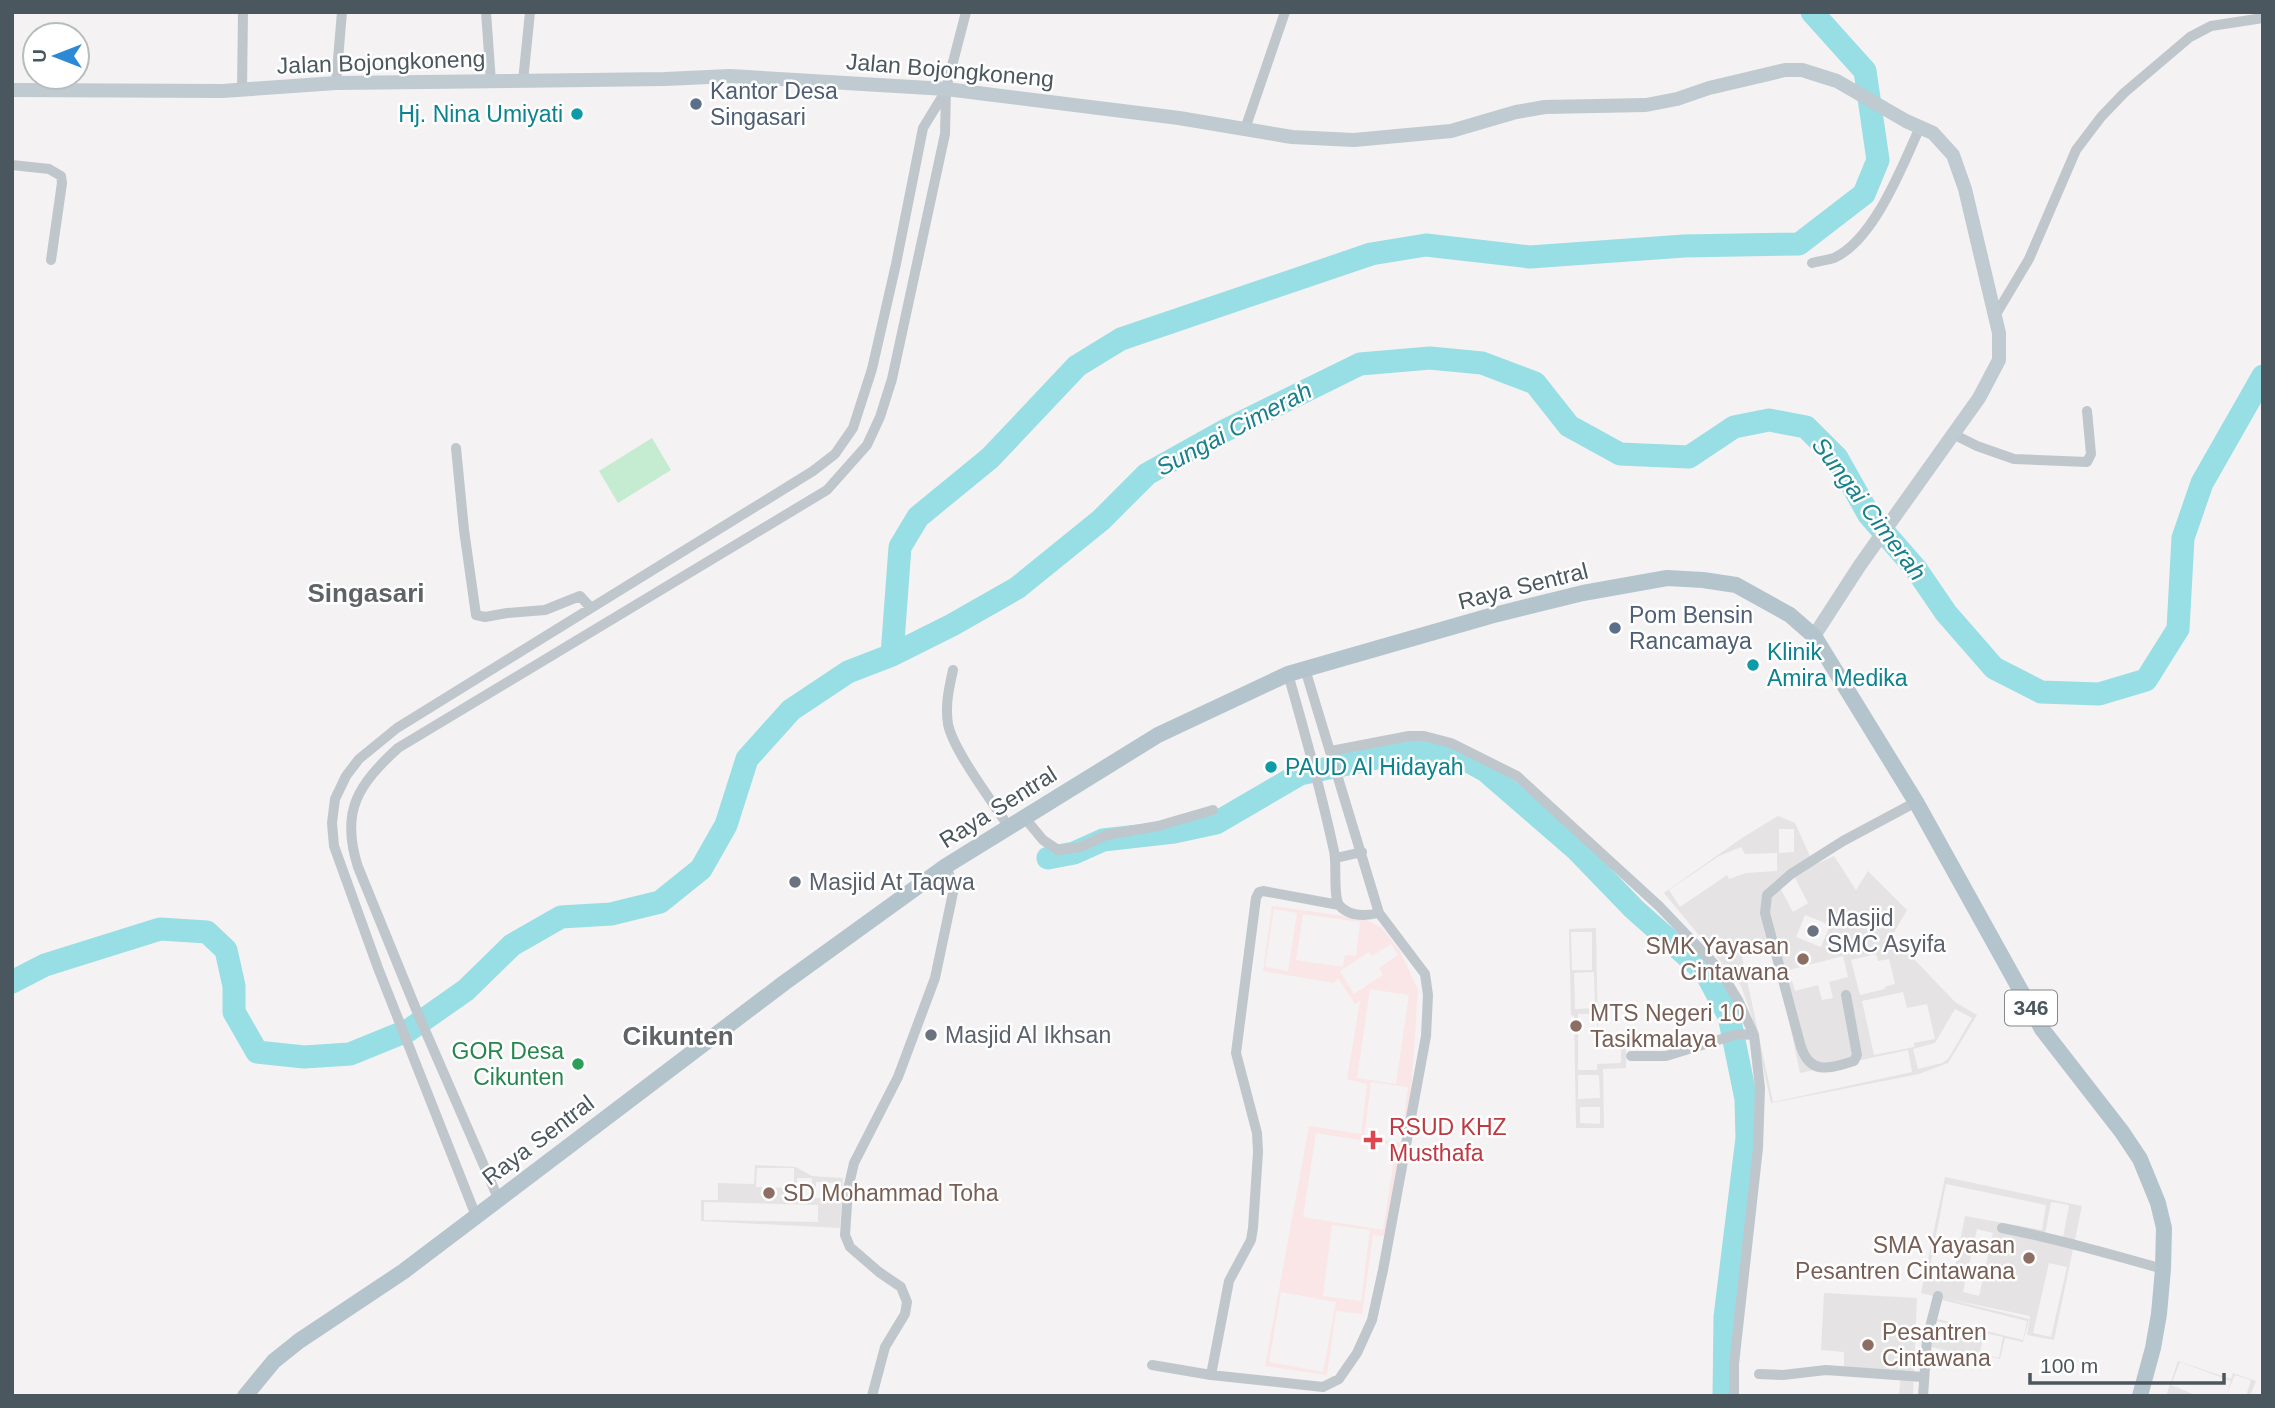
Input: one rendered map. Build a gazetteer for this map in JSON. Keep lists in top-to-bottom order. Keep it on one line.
{"streets":{"main road":["Jalan Bojongkoneng","Raya Sentral","346"]},"crossings":[["Jalan Bojongkoneng","Raya Sentral"],["Jalan Bojongkoneng","346"],["Raya Sentral","346"]],"districts":["Singasari","Cikunten"],"water":["Sungai Cimerah"],"places":{"other":["Kantor Desa Singasari","Hj. Nina Umiyati","Pom Bensin Rancamaya","Klinik Amira Medika","PAUD Al Hidayah","Masjid At Taqwa","Masjid SMC Asyifa","SMK Yayasan Cintawana","MTS Negeri 10 Tasikmalaya","Masjid Al Ikhsan","GOR Desa Cikunten","SD Mohammad Toha","SMA Yayasan Pesantren Cintawana","Pesantren Cintawana"],"health":["RSUD KHZ Musthafa"]},"scale_bar":"100 m","north":"left"}
